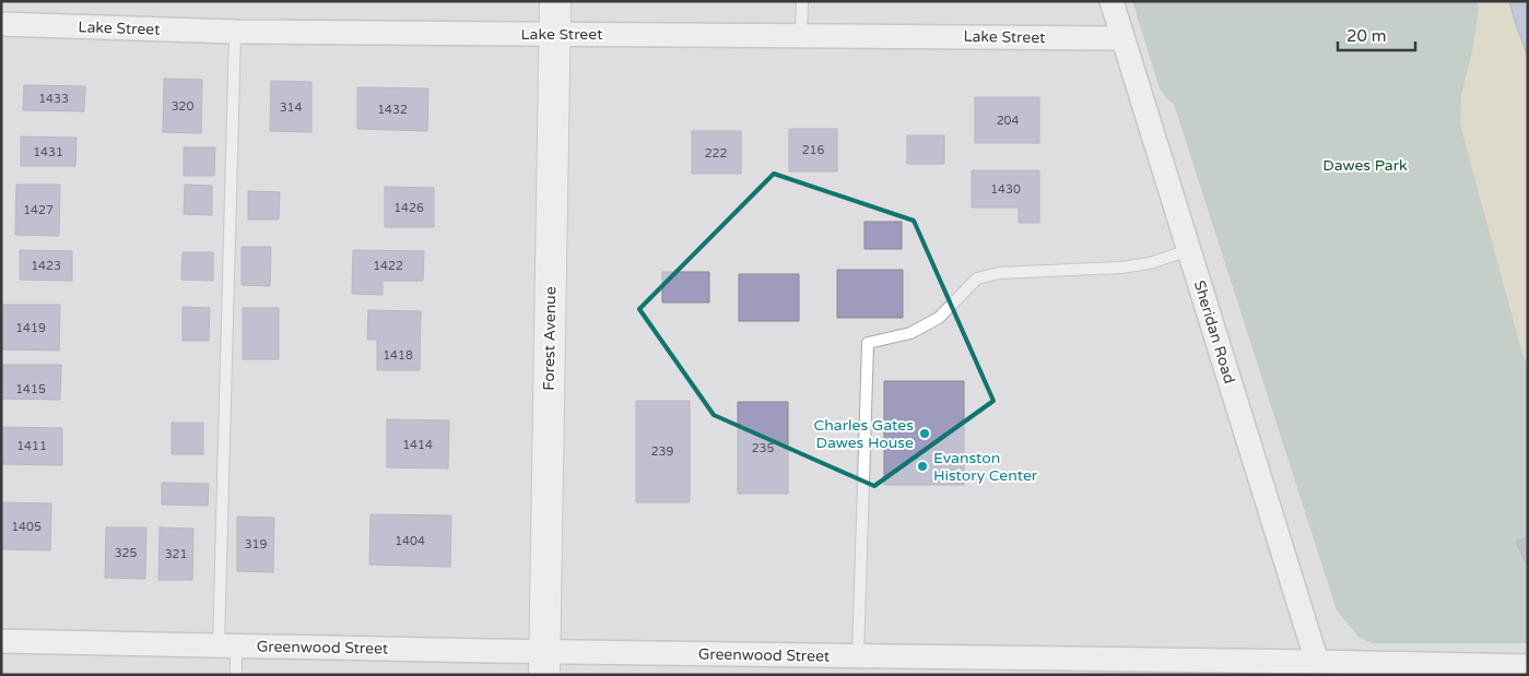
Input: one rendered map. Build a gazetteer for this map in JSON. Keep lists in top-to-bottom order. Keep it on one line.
{"streets":{"main road":["Forest Avenue"],"street":["Lake Street","Sheridan Road","Greenwood Street"]},"crossings":[["Lake Street","Sheridan Road"],["Lake Street","Forest Avenue"],["Sheridan Road","Greenwood Street"],["Forest Avenue","Greenwood Street"]],"parks":["Dawes Park"],"places":["Charles Gates Dawes House","Evanston History Center"],"house_numbers":["1433","320","314","1432","204","216","1431","222","1430","1426","1427","1423","1422","1419","1418","1415","1414","1411","235","239","1405","1404","319","325","321"],"scale_bar":"20 m"}
